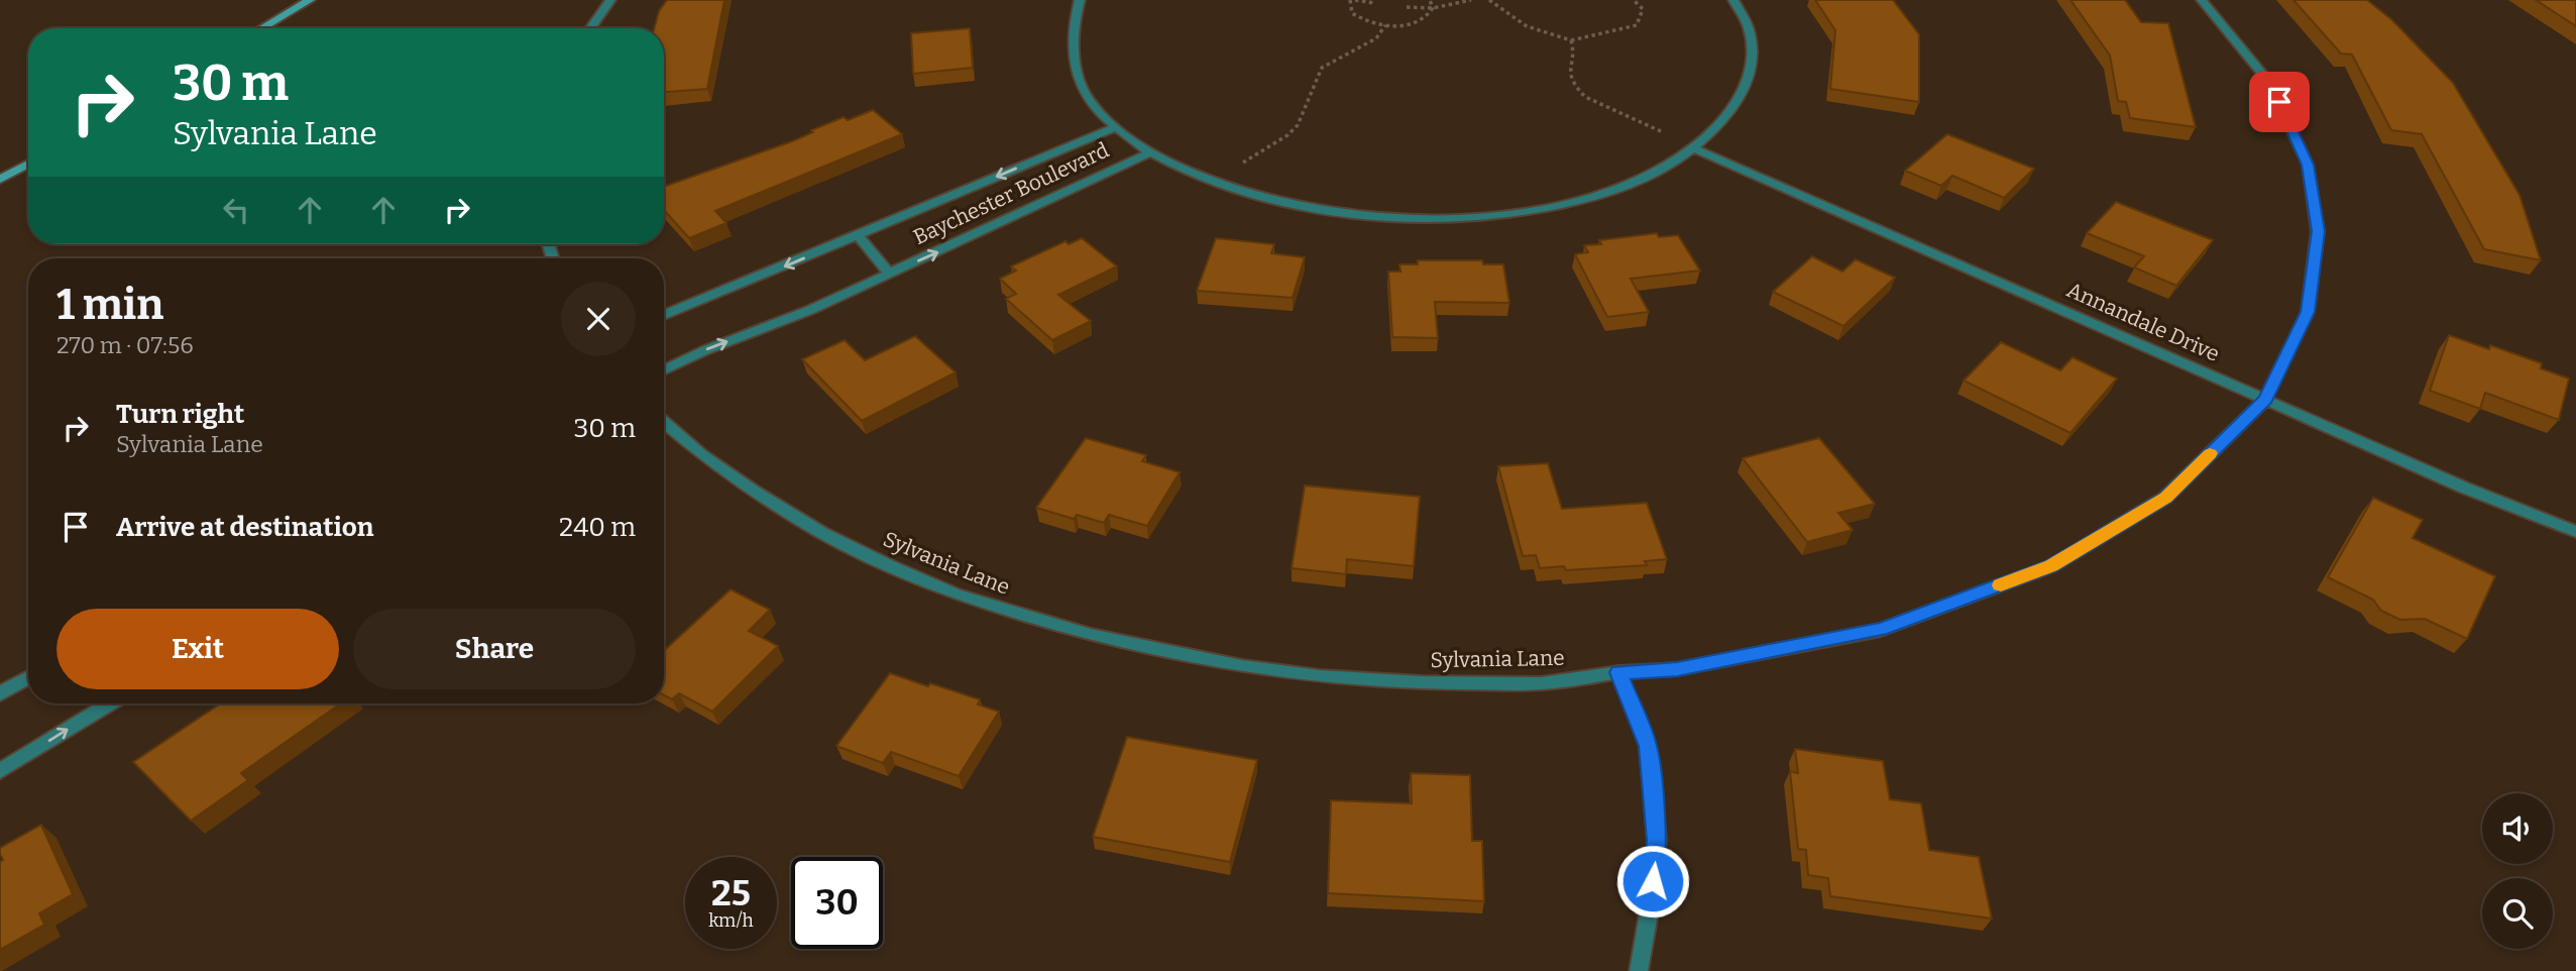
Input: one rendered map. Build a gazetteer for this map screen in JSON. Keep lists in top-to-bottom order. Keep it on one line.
{"streets":{"street":["Baychester Boulevard","Annandale Drive","Sylvania Lane"]},"crossings":[["Annandale Drive","Sylvania Lane"]],"page":{"turn":["30 m","Sylvania Lane"],"heading":["1 min","270 m · 07:56"],"list":[{"name":"Turn right","note":"Sylvania Lane","value":"30 m"},{"name":"Arrive at destination","value":"240 m"}],"buttons":["Exit","Share"],"speed":"25 km/h","limit":"30"}}
